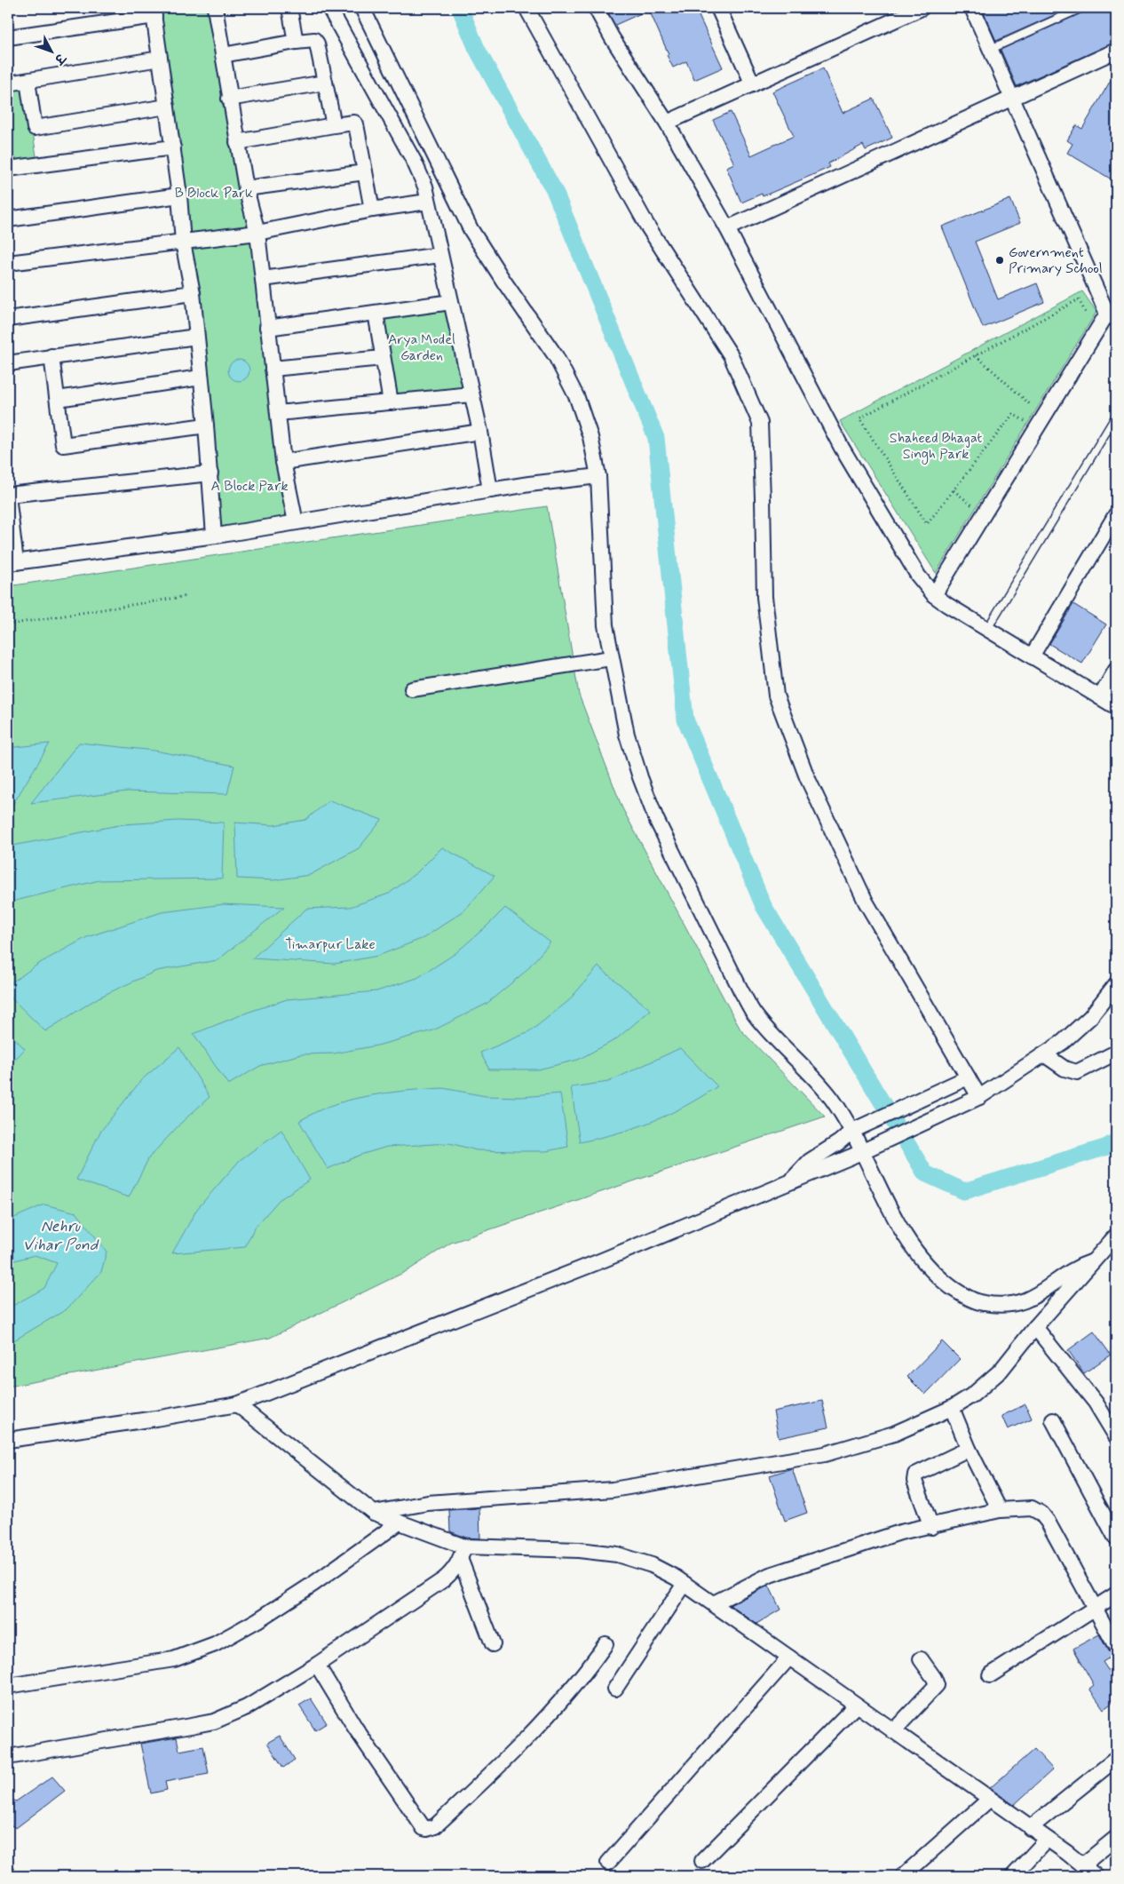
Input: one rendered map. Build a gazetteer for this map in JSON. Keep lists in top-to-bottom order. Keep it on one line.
{"water":["Nehru Vihar Pond"],"parks":["B Block Park","Arya Model Garden","Shaheed Bhagat Singh Park","A Block Park","Timarpur Lake"],"places":["Government Primary School"],"north":"bottom right"}
